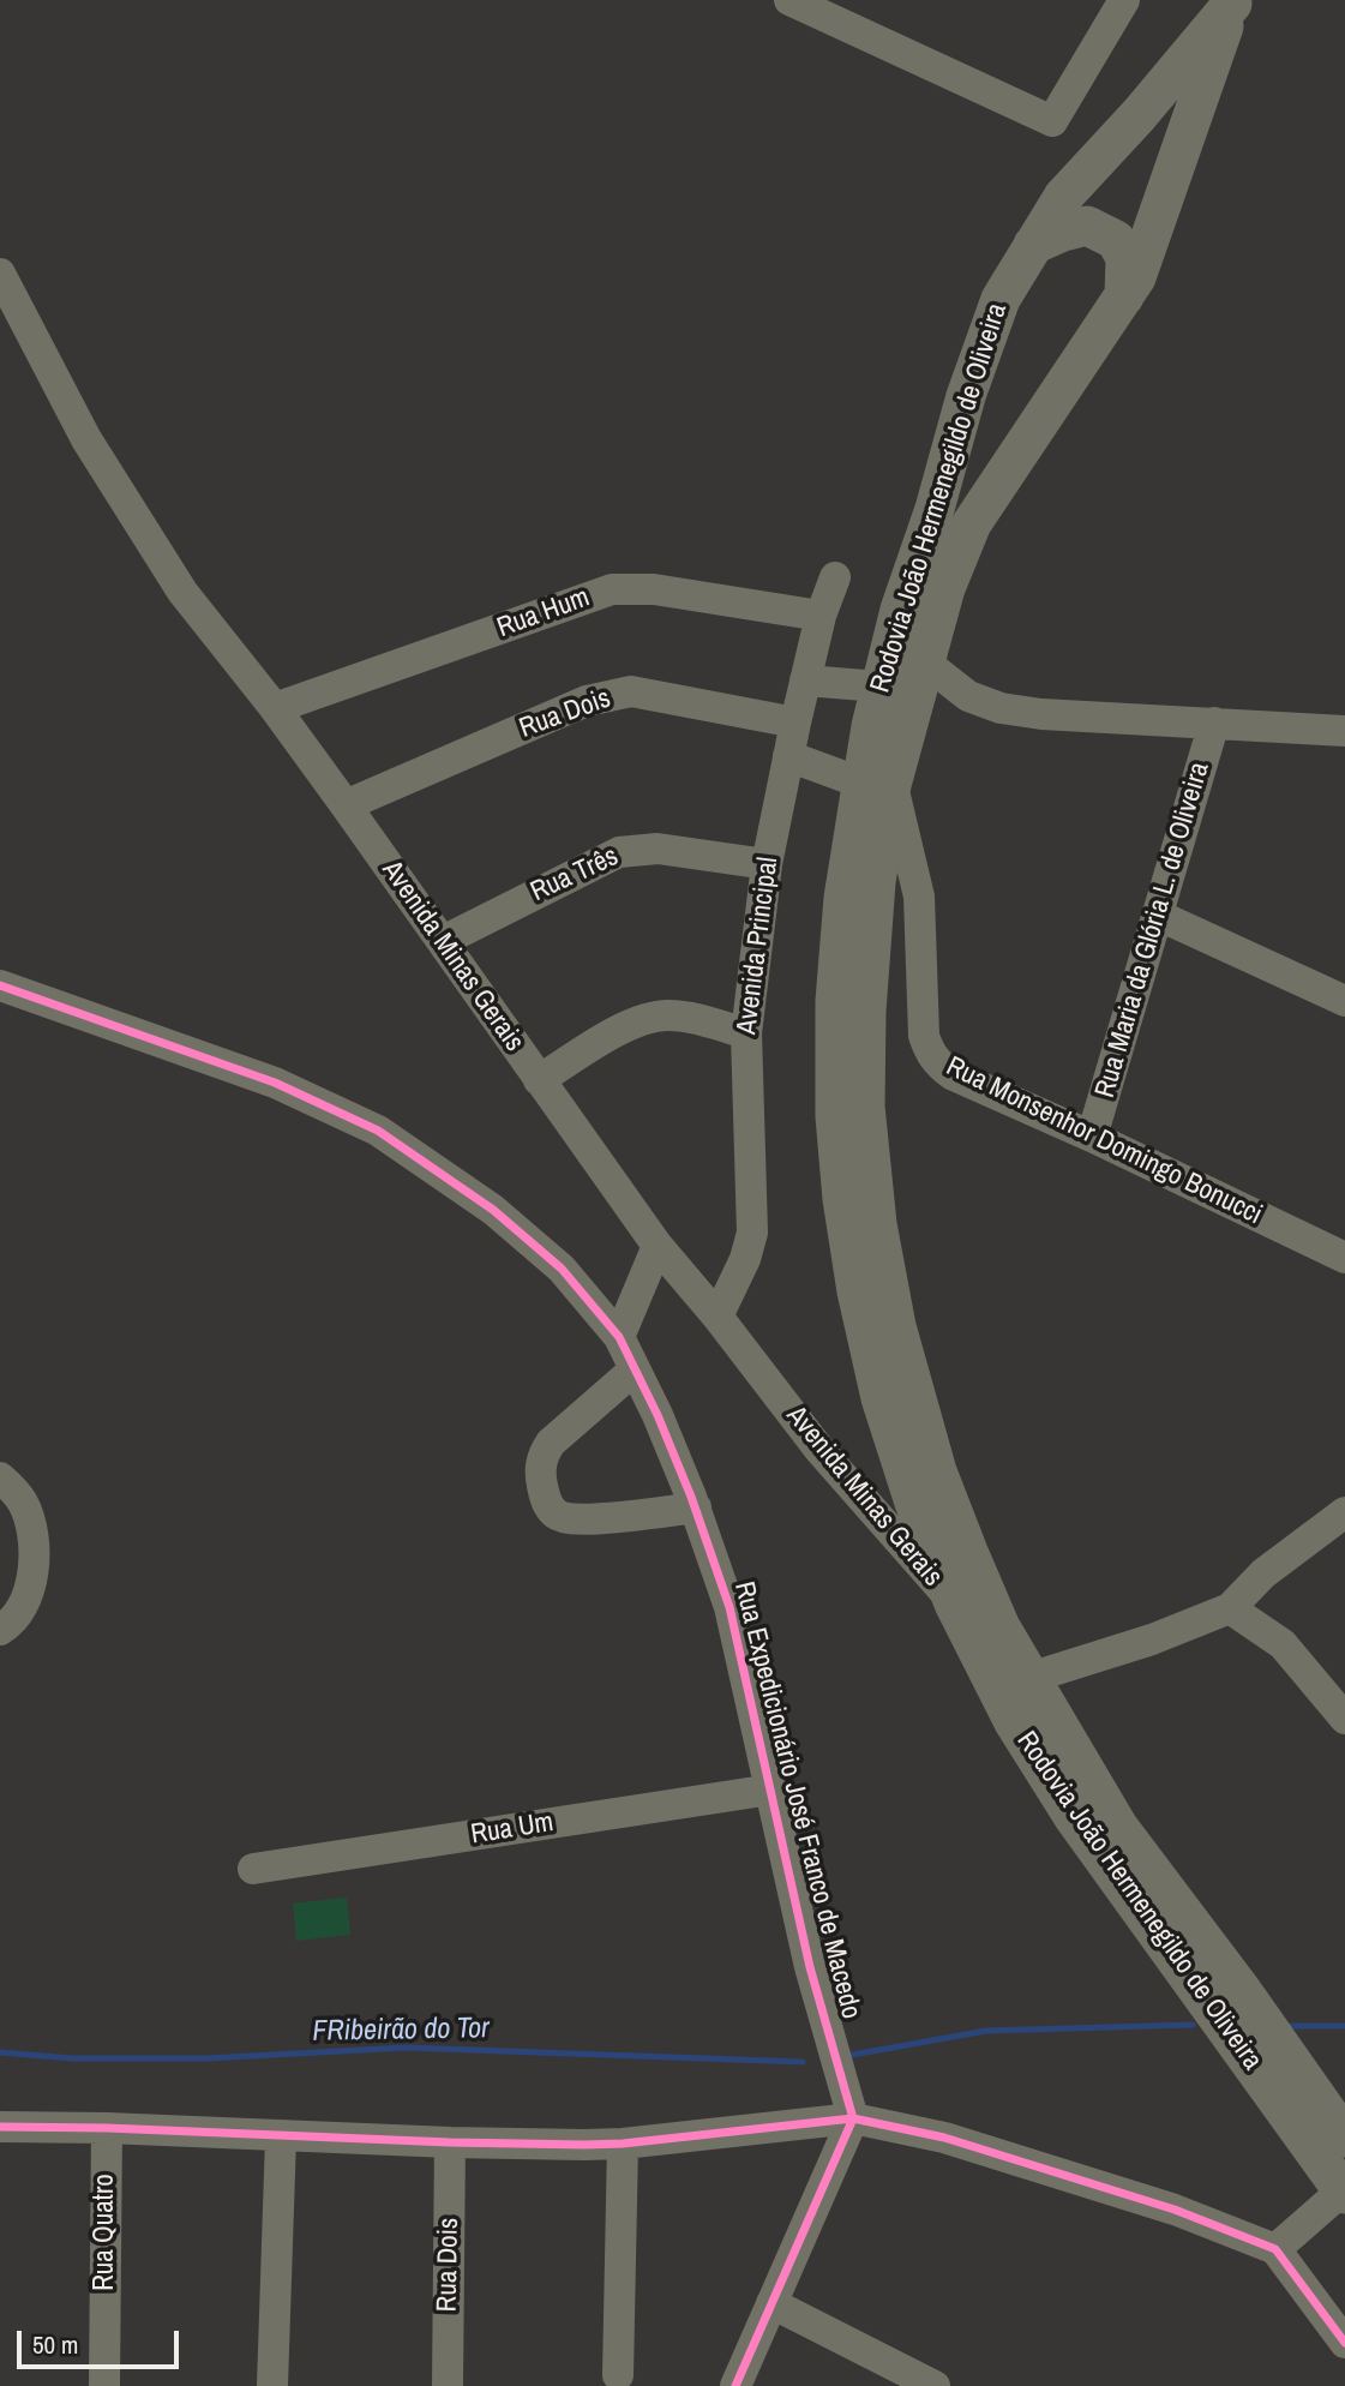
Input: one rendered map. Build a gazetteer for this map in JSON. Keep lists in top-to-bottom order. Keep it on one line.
{"streets":{"main road":["Rodovia João Hermenegildo de Oliveira"],"street":["Rua Hum","Rua Dois","Rua Três","Rua Maria da Glória L. de Oliveira","Avenida Principal","Avenida Minas Gerais","Rua Monsenhor Domingo Bonucci","Rua Expedicionário José Franco de Macedo","Rua Um","Rua Quatro"]},"crossings":[["Rodovia João Hermenegildo de Oliveira","Avenida Minas Gerais"],["Rodovia João Hermenegildo de Oliveira","Rua Monsenhor Domingo Bonucci"],["Rua Hum","Avenida Principal"],["Rua Hum","Avenida Minas Gerais"],["Rua Dois","Avenida Principal"],["Rua Dois","Avenida Minas Gerais"],["Rua Três","Avenida Principal"],["Rua Três","Avenida Minas Gerais"],["Rua Maria da Glória L. de Oliveira","Rua Monsenhor Domingo Bonucci"],["Avenida Principal","Avenida Minas Gerais"],["Rua Expedicionário José Franco de Macedo","Rua Um"]],"water":["FRibeirão do Tor"],"scale_bar":"50 m"}
